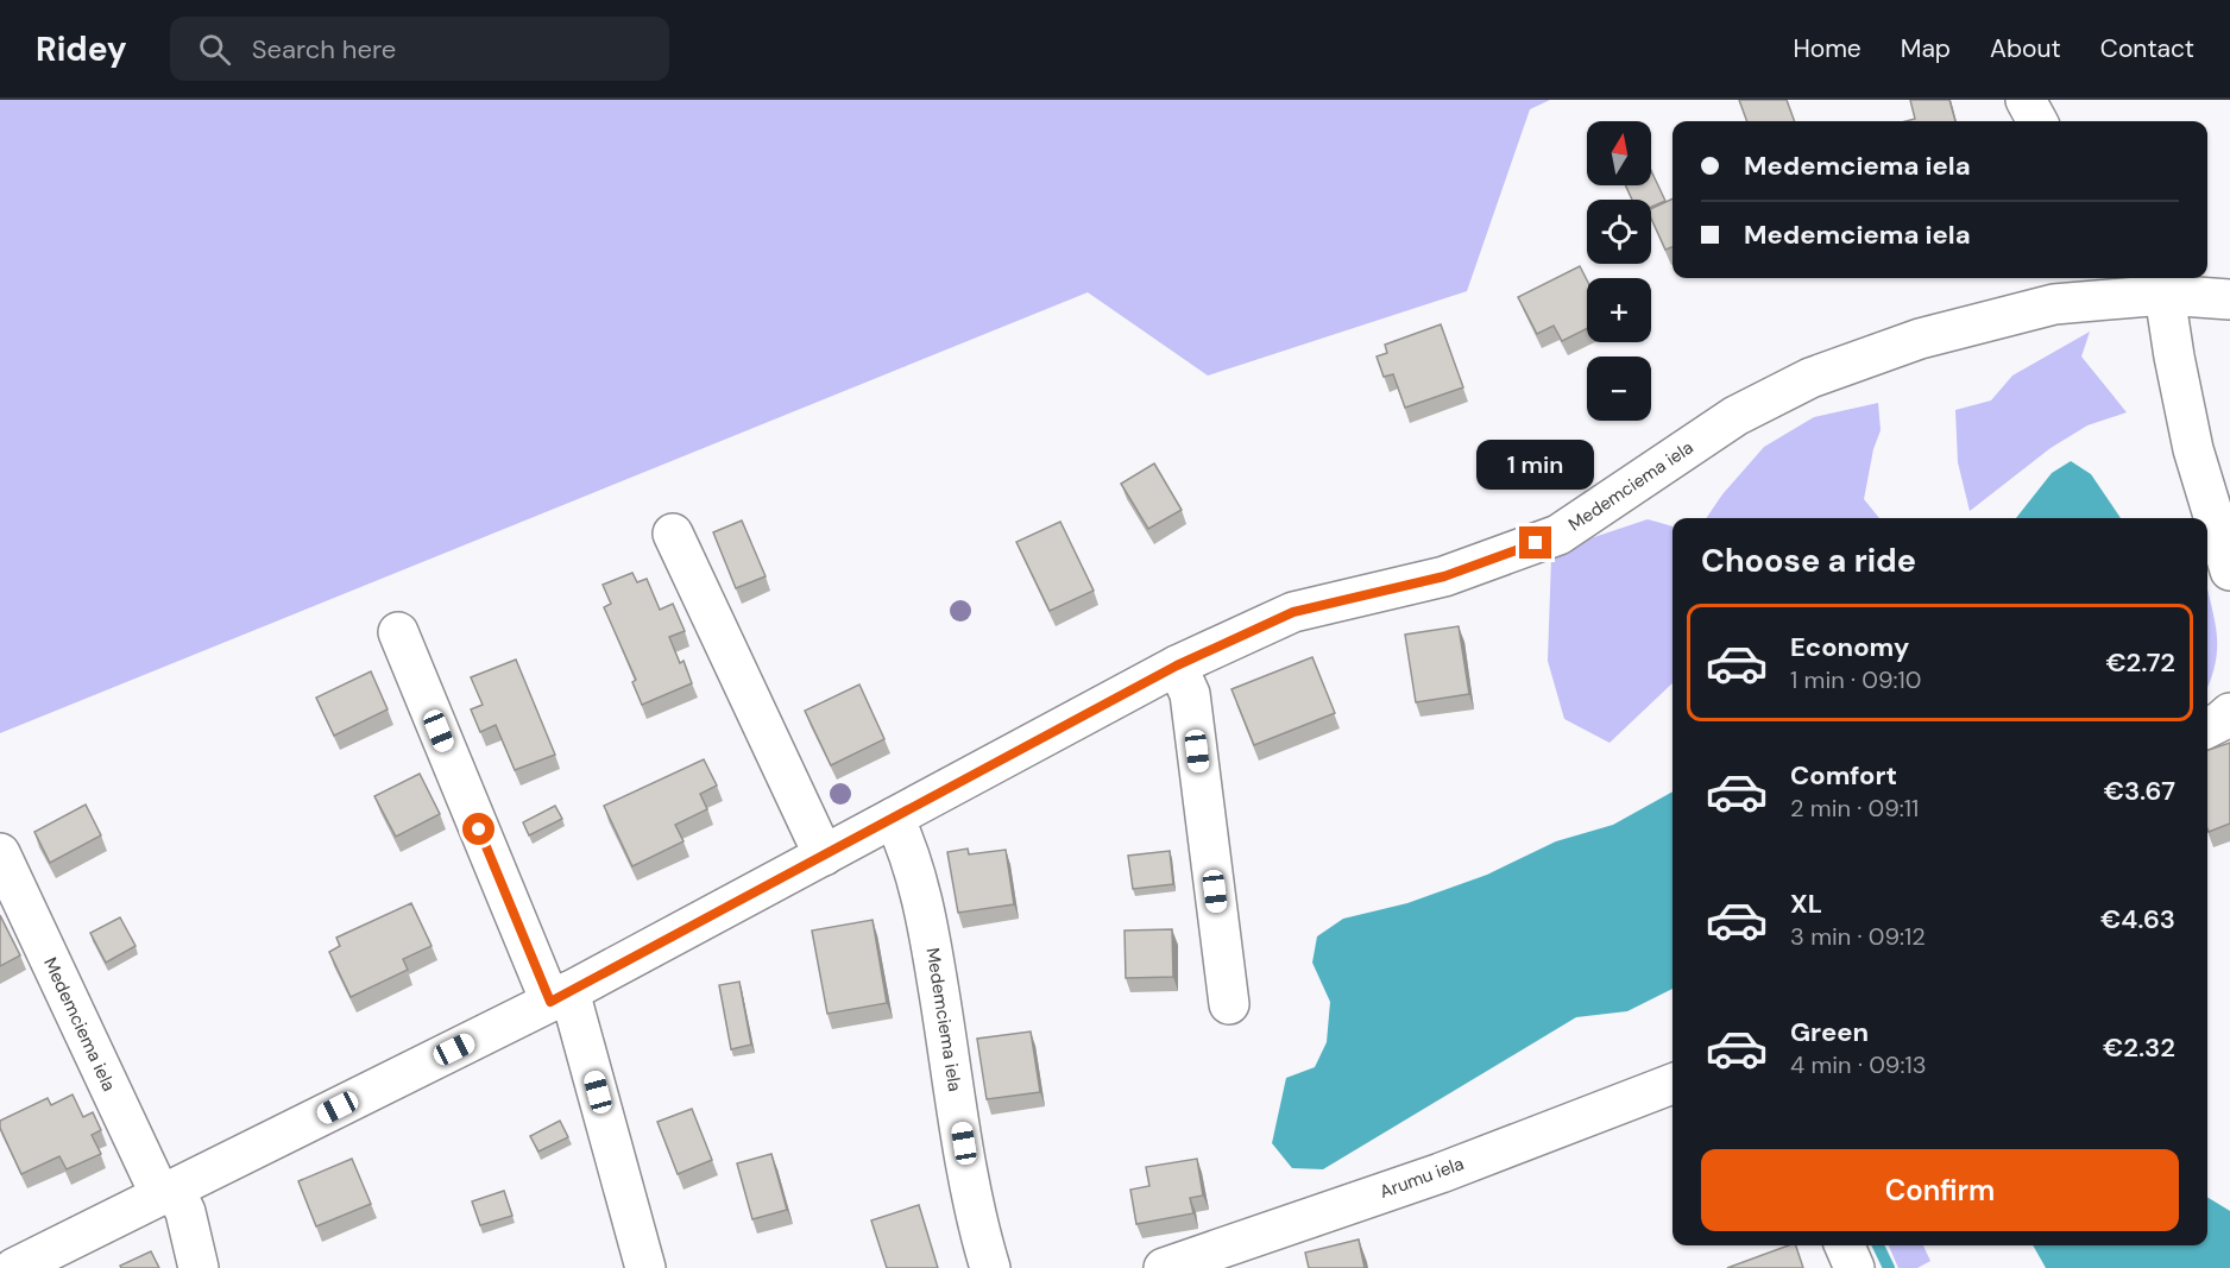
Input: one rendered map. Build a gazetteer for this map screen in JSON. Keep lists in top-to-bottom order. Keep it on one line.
{"streets":{"street":["Medemciema iela","Arumu iela"]},"north":"top","page":{"header":"Ridey","search":"Search here","nav":["Home","Map","About","Contact"],"map_buttons":["+","−"],"banner":["Medemciema iela","Medemciema iela"],"bubble":"1 min","heading":"Choose a ride","list":[{"name":"Economy","note":"1 min · 09:10","value":"€2.72"},{"name":"Comfort","note":"2 min · 09:11","value":"€3.67"},{"name":"XL","note":"3 min · 09:12","value":"€4.63"},{"name":"Green","note":"4 min · 09:13","value":"€2.32"}],"buttons":"Confirm"}}
